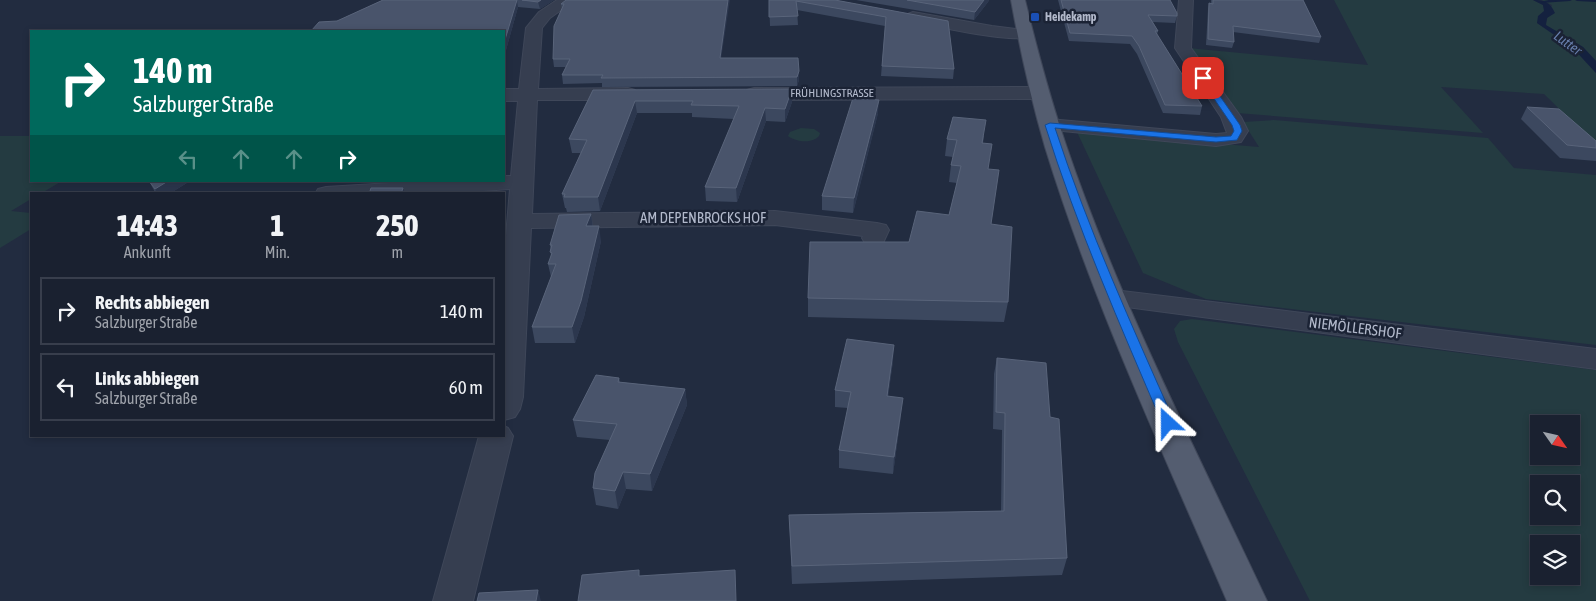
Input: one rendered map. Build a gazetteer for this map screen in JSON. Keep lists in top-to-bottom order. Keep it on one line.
{"streets":{"street":["FRÜHLINGSTRASSE","AM DEPENBROCKS HOF","NIEMÖLLERSHOF"]},"water":["Lutter"],"places":{"transit":["Heidekamp"]},"north":"bottom right","page":{"turn":["140 m","Salzburger Straße"],"eta":["14:43","Ankunft","1","Min.","250","m"],"list":[{"name":"Rechts abbiegen","note":"Salzburger Straße","value":"140 m"},{"name":"Links abbiegen","note":"Salzburger Straße","value":"60 m"}]}}
